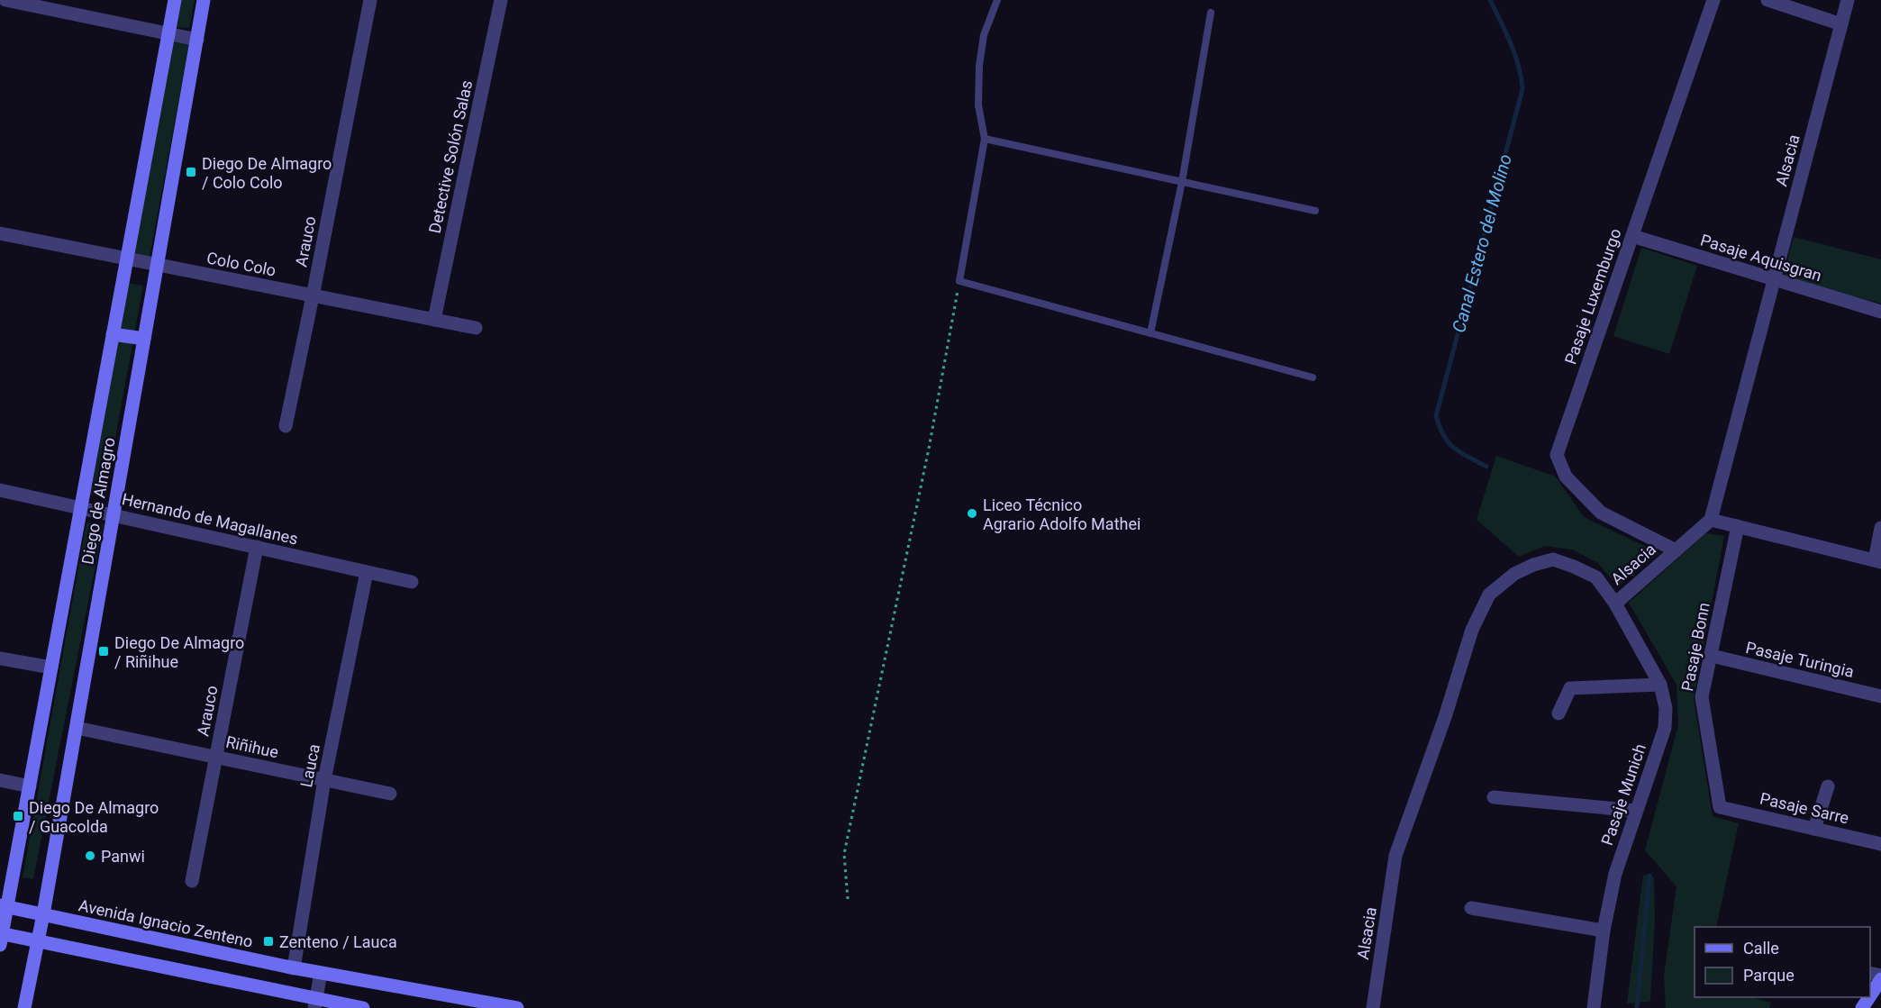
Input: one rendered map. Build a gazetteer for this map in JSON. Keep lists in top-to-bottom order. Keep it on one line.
{"streets":{"main road":["Diego de Almagro","Avenida Ignacio Zenteno"],"street":["Detective Solón Salas","Alsacia","Arauco","Pasaje Aquisgran","Colo Colo","Pasaje Luxemburgo","Hernando de Magallanes","Pasaje Bonn","Pasaje Turingia","Riñihue","Lauca","Pasaje Munich","Pasaje Sarre"]},"crossings":[["Detective Solón Salas","Colo Colo"],["Alsacia","Pasaje Aquisgran"],["Alsacia","Pasaje Luxemburgo"],["Alsacia","Pasaje Munich"],["Arauco","Colo Colo"],["Arauco","Hernando de Magallanes"],["Arauco","Riñihue"],["Pasaje Aquisgran","Pasaje Luxemburgo"],["Colo Colo","Diego de Almagro"],["Diego de Almagro","Hernando de Magallanes"],["Diego de Almagro","Riñihue"],["Diego de Almagro","Avenida Ignacio Zenteno"],["Hernando de Magallanes","Lauca"],["Pasaje Bonn","Pasaje Turingia"],["Pasaje Bonn","Pasaje Sarre"],["Riñihue","Lauca"],["Lauca","Avenida Ignacio Zenteno"]],"water":["Canal Estero del Molino"],"places":{"transit":["Diego De Almagro / Colo Colo","Diego De Almagro / Riñihue","Diego De Almagro / Guacolda","Zenteno / Lauca"],"other":["Liceo Técnico Agrario Adolfo Mathei","Panwi"]},"legend":["Calle","Parque"]}
